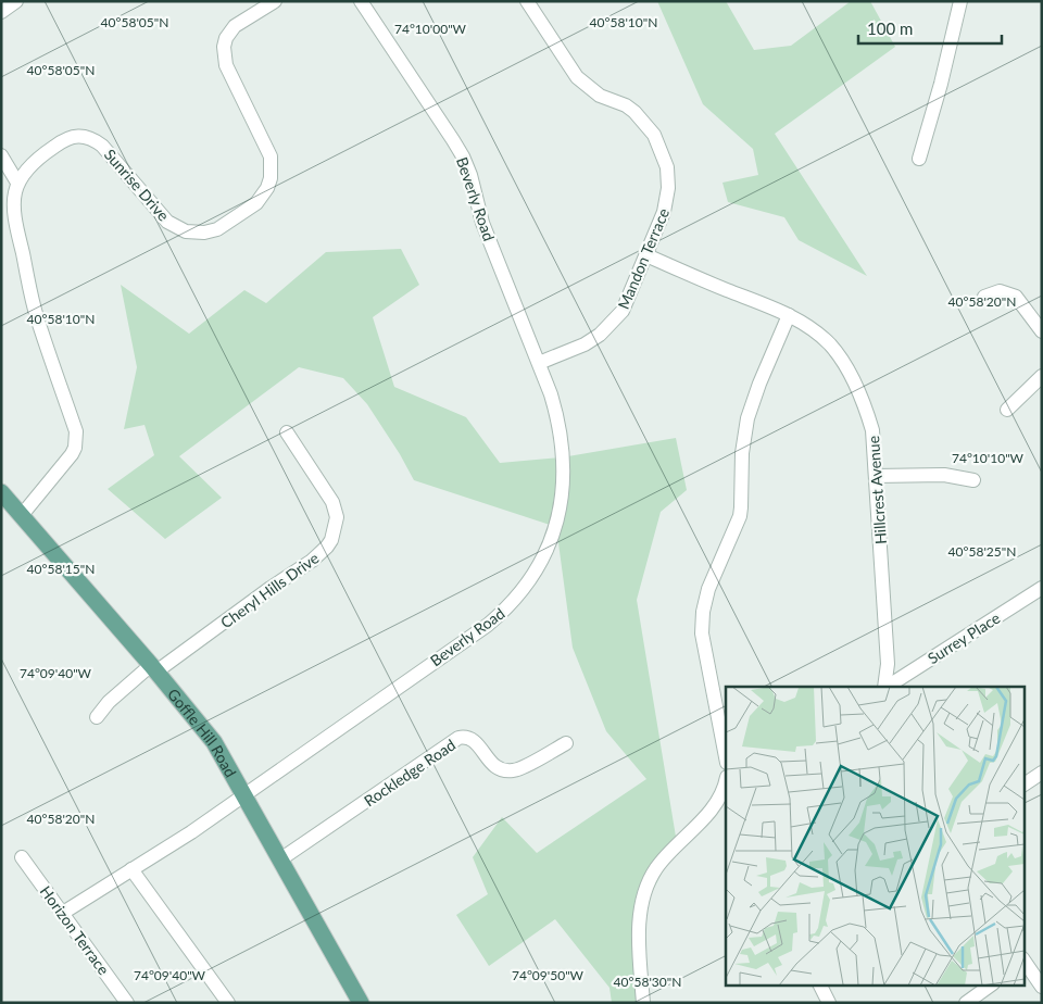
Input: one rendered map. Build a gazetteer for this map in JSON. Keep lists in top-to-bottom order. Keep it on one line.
{"streets":{"main road":["Goffle Hill Road"],"street":["Sunrise Drive","Beverly Road","Mandon Terrace","Hillcrest Avenue","Cheryl Hills Drive","Surrey Place","Rockledge Road","Horizon Terrace"]},"crossings":[["Beverly Road","Mandon Terrace"],["Beverly Road","Goffle Hill Road"],["Beverly Road","Horizon Terrace"],["Mandon Terrace","Hillcrest Avenue"],["Cheryl Hills Drive","Goffle Hill Road"],["Goffle Hill Road","Rockledge Road"]],"scale_bar":"100 m","coordinates":["40°58'05\"N","40°58'10\"N","74°10'00\"W","40°58'20\"N","74°10'10\"W","40°58'25\"N","40°58'15\"N","74°09'40\"W","74°09'50\"W","40°58'30\"N"]}
